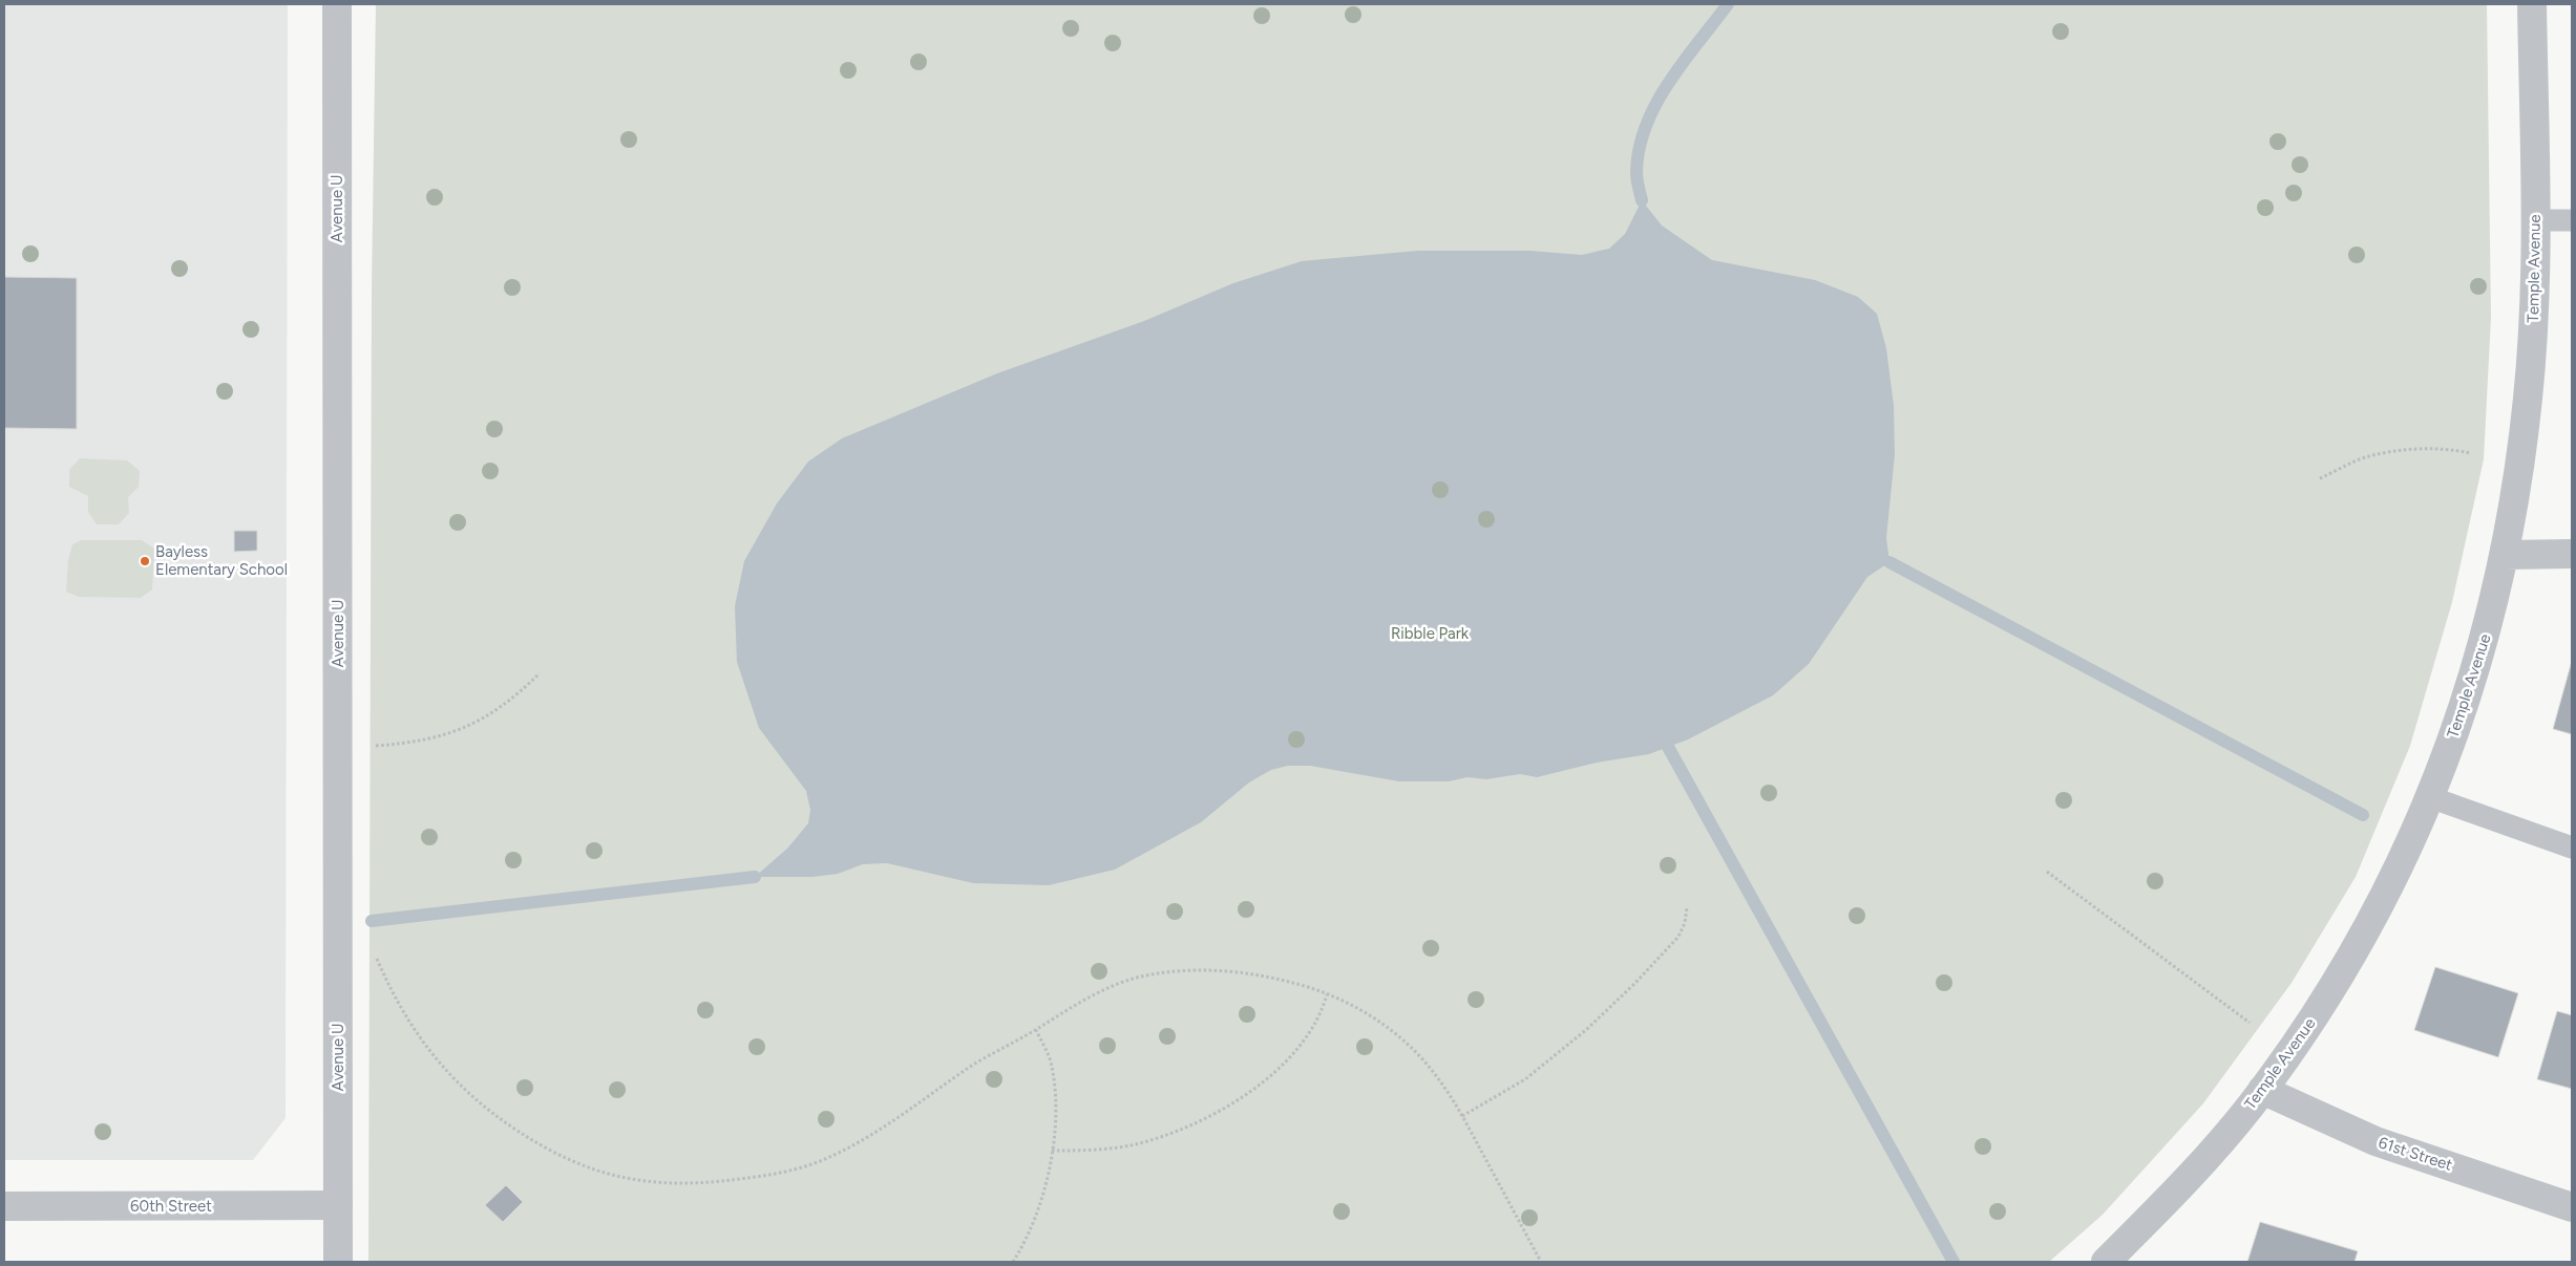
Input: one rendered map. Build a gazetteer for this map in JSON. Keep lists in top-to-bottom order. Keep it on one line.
{"streets":{"street":["Avenue U","Temple Avenue","61st Street","60th Street"]},"crossings":[["Avenue U","60th Street"],["Temple Avenue","61st Street"]],"parks":["Ribble Park"],"places":["Bayless Elementary School"]}
